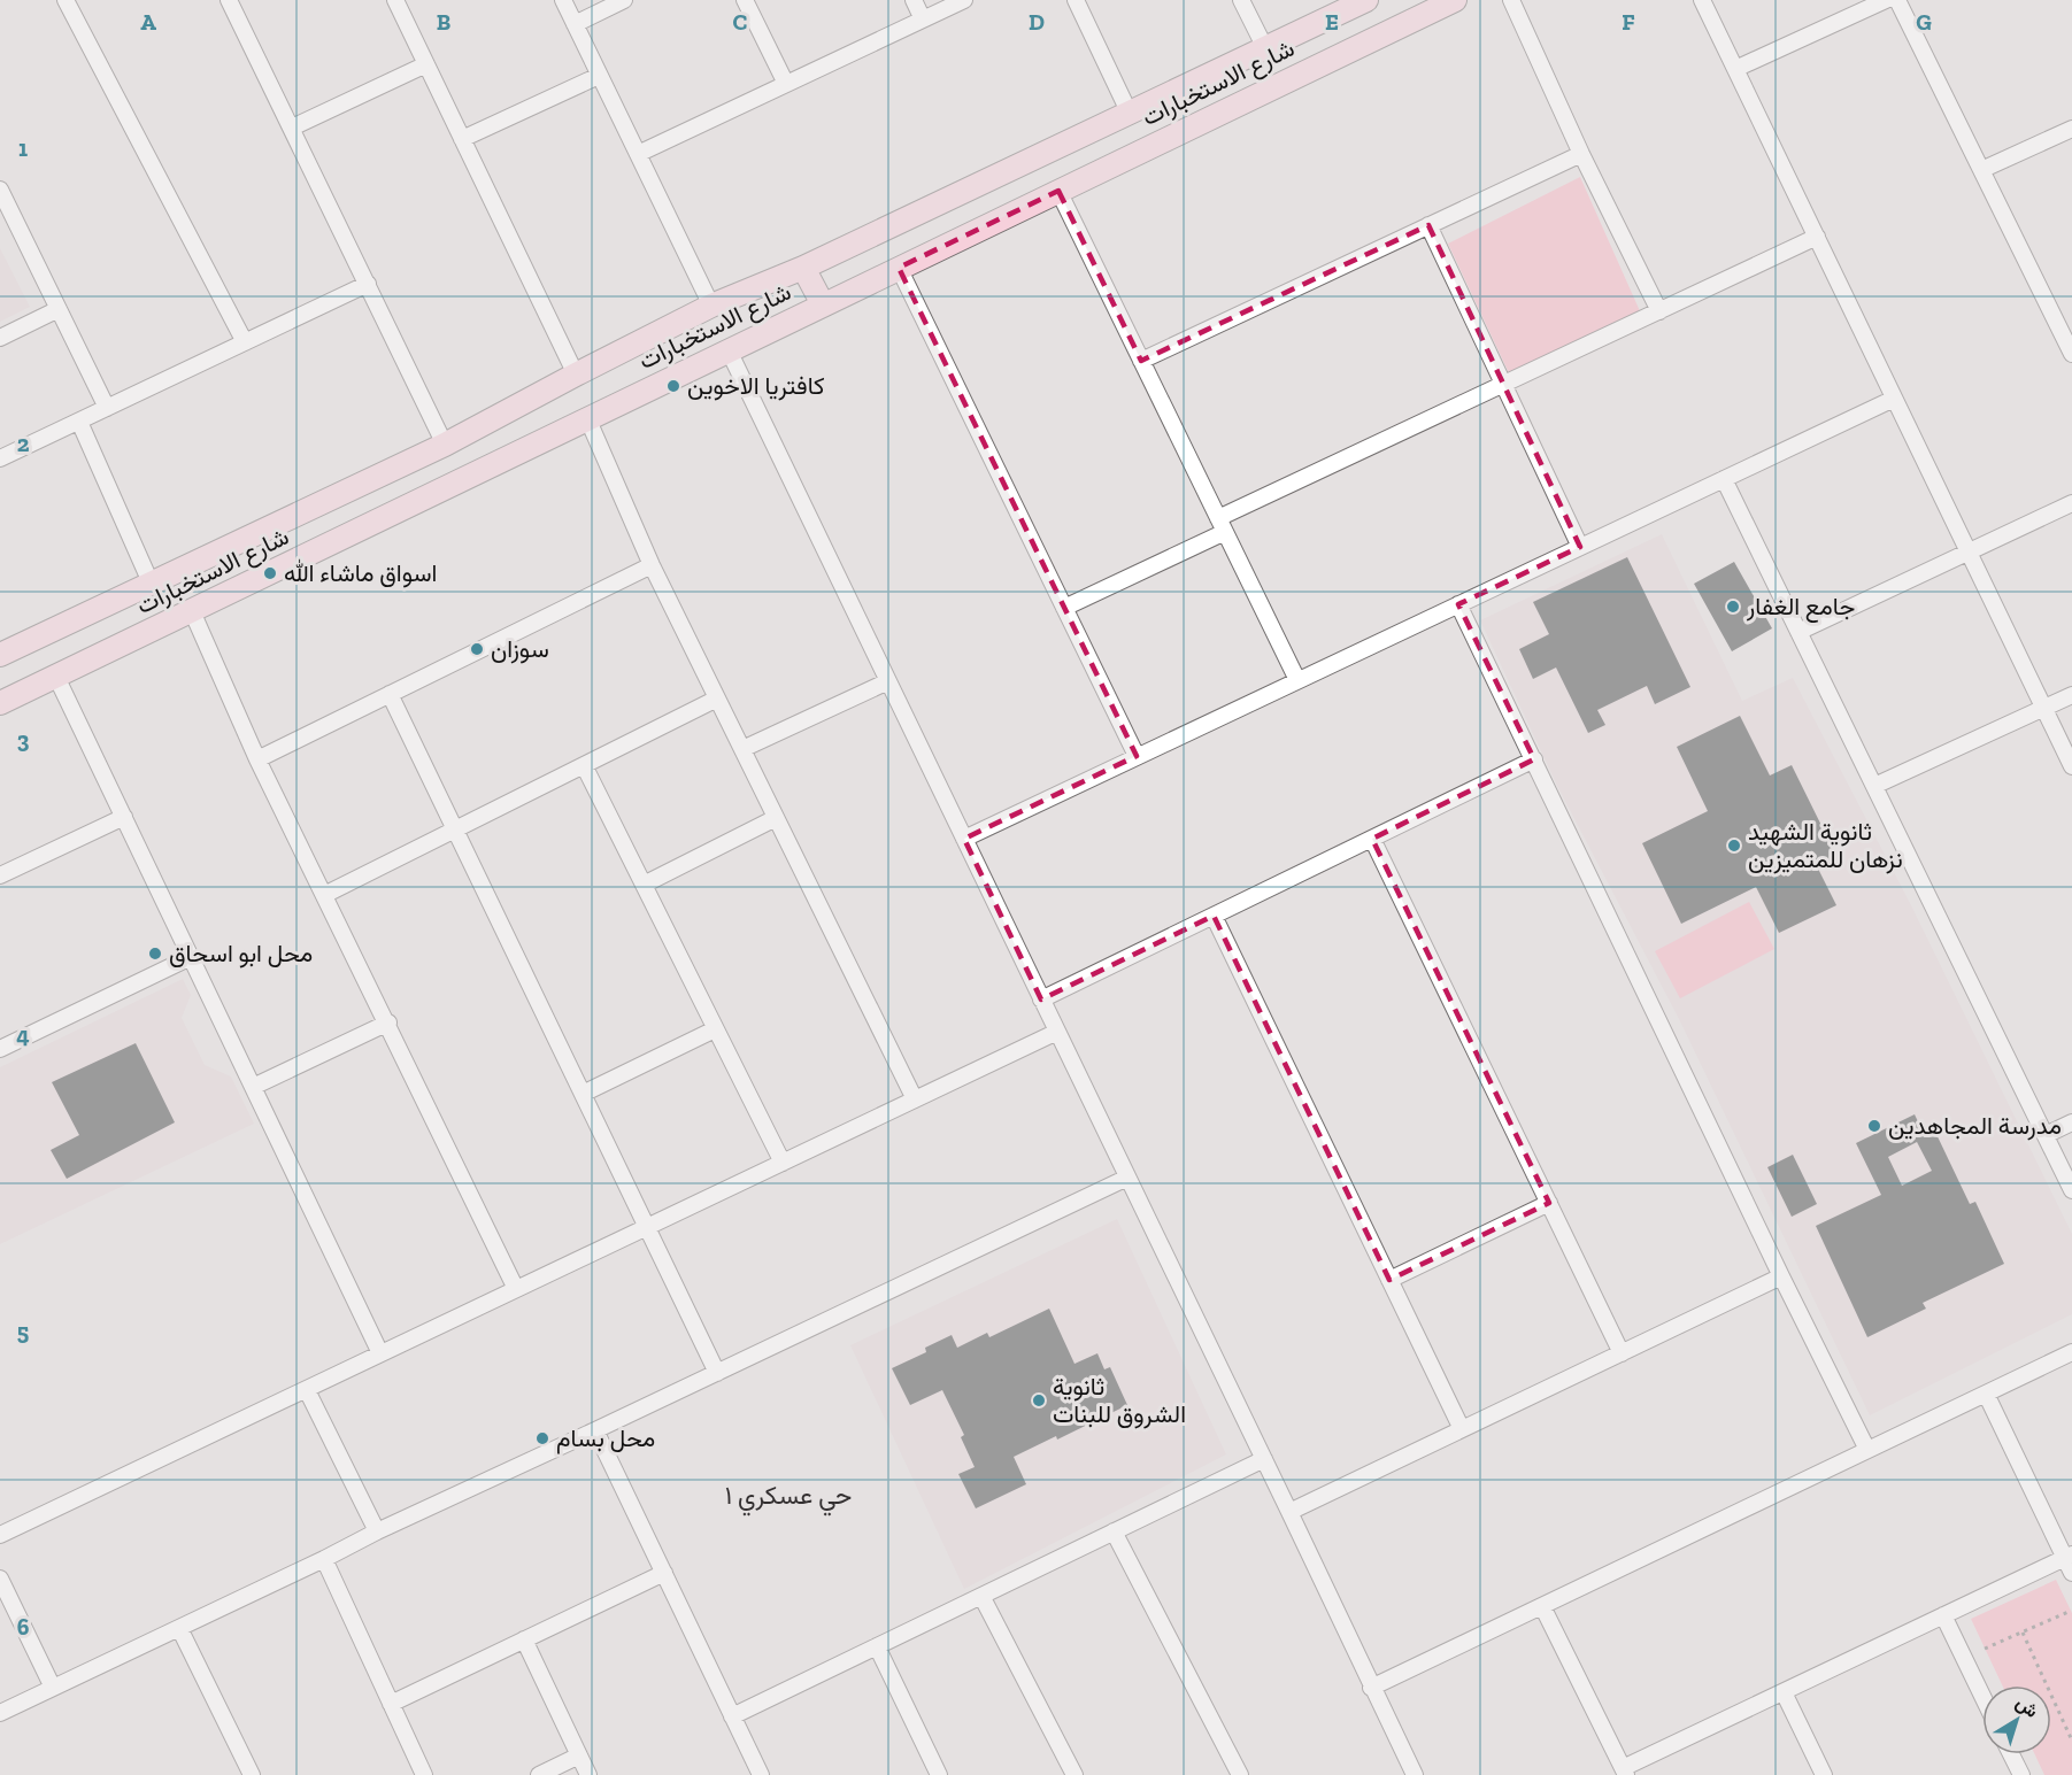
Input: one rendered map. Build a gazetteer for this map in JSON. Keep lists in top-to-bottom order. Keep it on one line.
{"streets":{"main road":["شارع الاستخبارات"]},"districts":["حي عسكري ١"],"places":["كافتريا الاخوين","اسواق ماشاء الله","جامع الغفار","سوزان","ثانوية الشهيد نزهان للمتميزين","محل ابو اسحاق","مدرسة المجاهدين","ثانوية الشروق للبنات","محل بسام"],"north":"top right","grid":{"columns":["A","B","C","D","E","F","G"],"rows":["1","2","3","4","5","6"]}}
